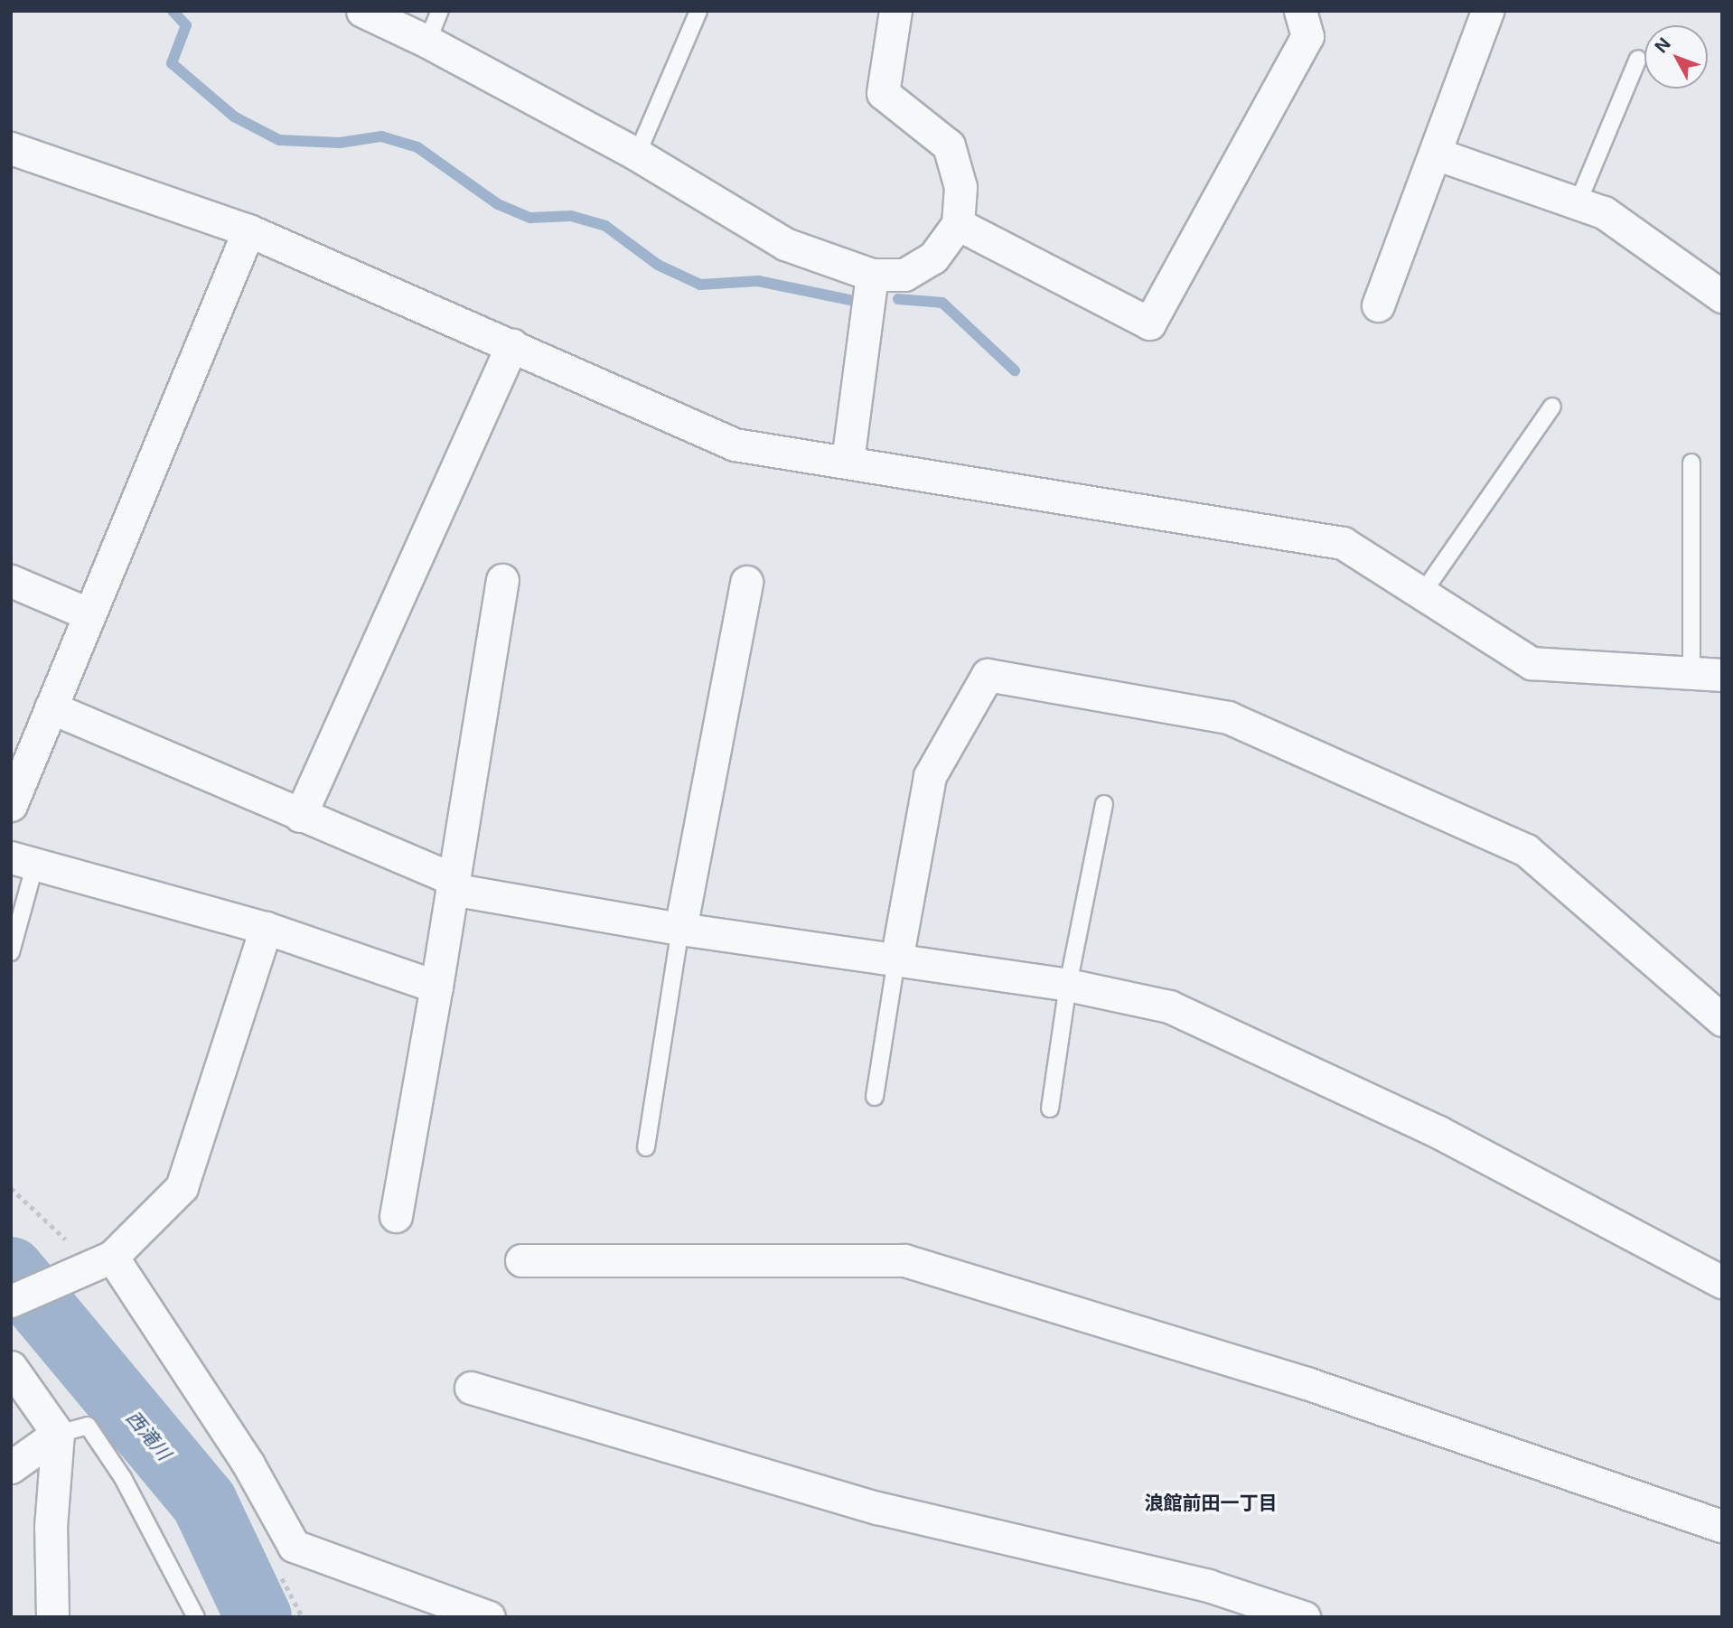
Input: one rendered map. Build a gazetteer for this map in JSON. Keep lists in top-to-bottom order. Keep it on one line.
{"districts":["浪館前田一丁目"],"water":["西滝川"],"north":"top left"}
